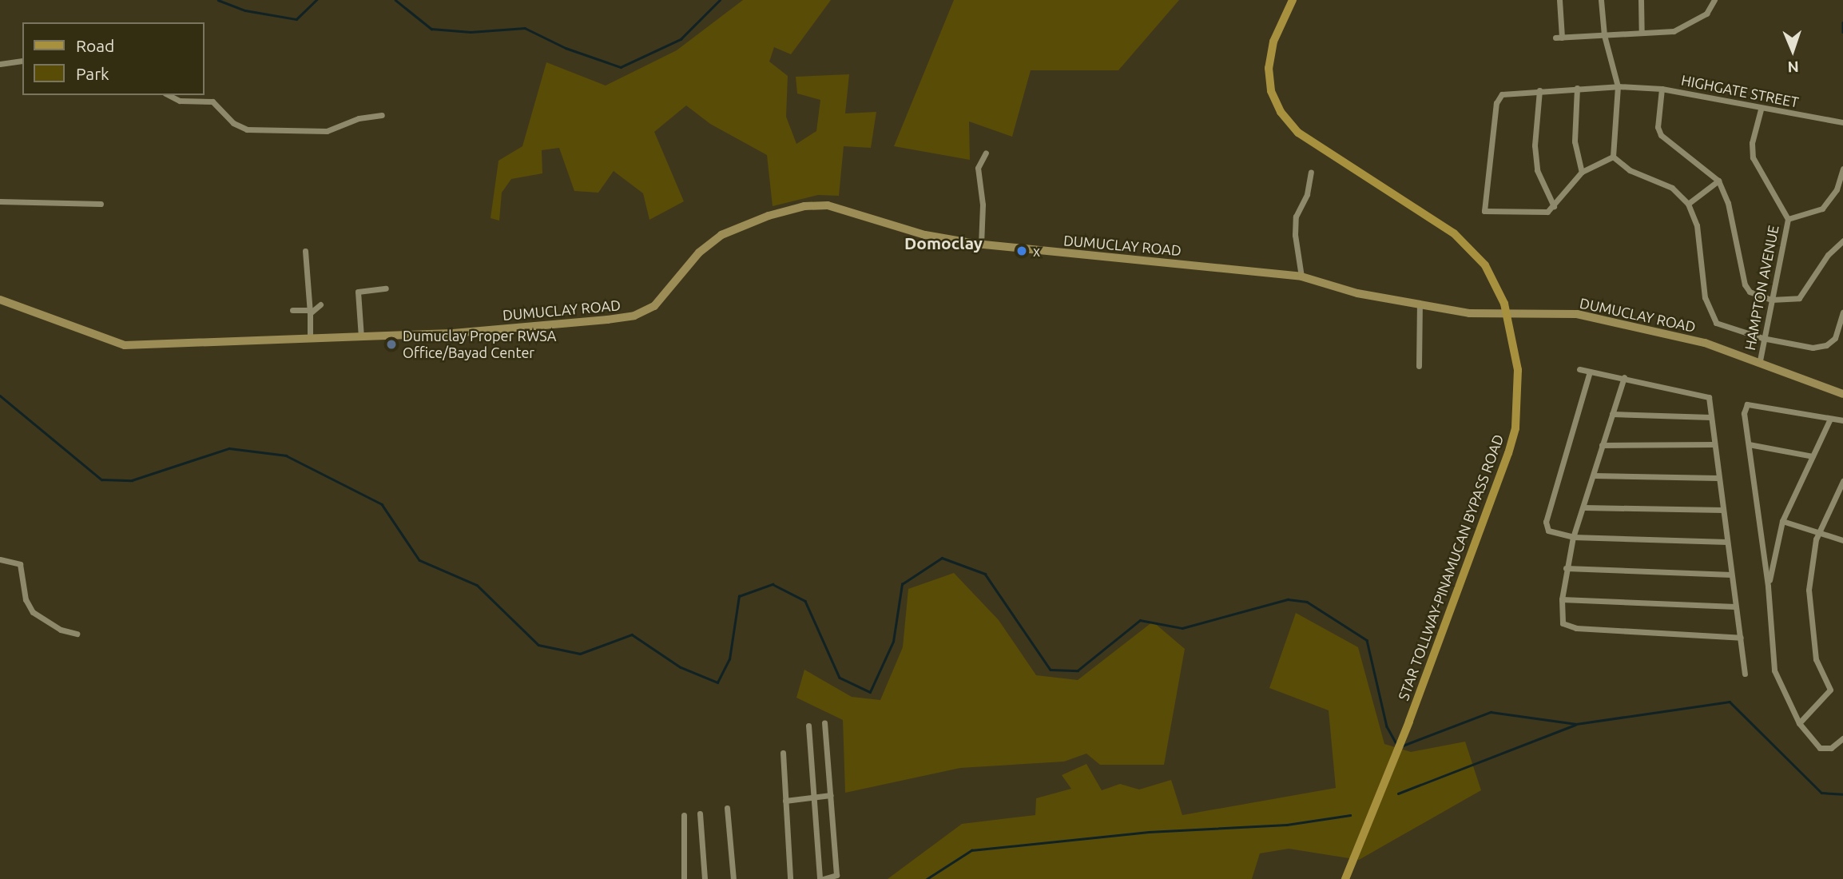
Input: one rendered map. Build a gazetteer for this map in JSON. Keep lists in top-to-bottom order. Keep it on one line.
{"streets":{"main road":["STAR TOLLWAY-PINAMUCAN BYPASS ROAD"],"street":["HIGHGATE STREET","DUMUCLAY ROAD","HAMPTON AVENUE"]},"crossings":[["DUMUCLAY ROAD","HAMPTON AVENUE"],["DUMUCLAY ROAD","STAR TOLLWAY-PINAMUCAN BYPASS ROAD"]],"districts":["Domoclay"],"places":["x","Dumuclay Proper RWSA Office/Bayad Center"],"legend":["Road","Park"],"north":"bottom"}
